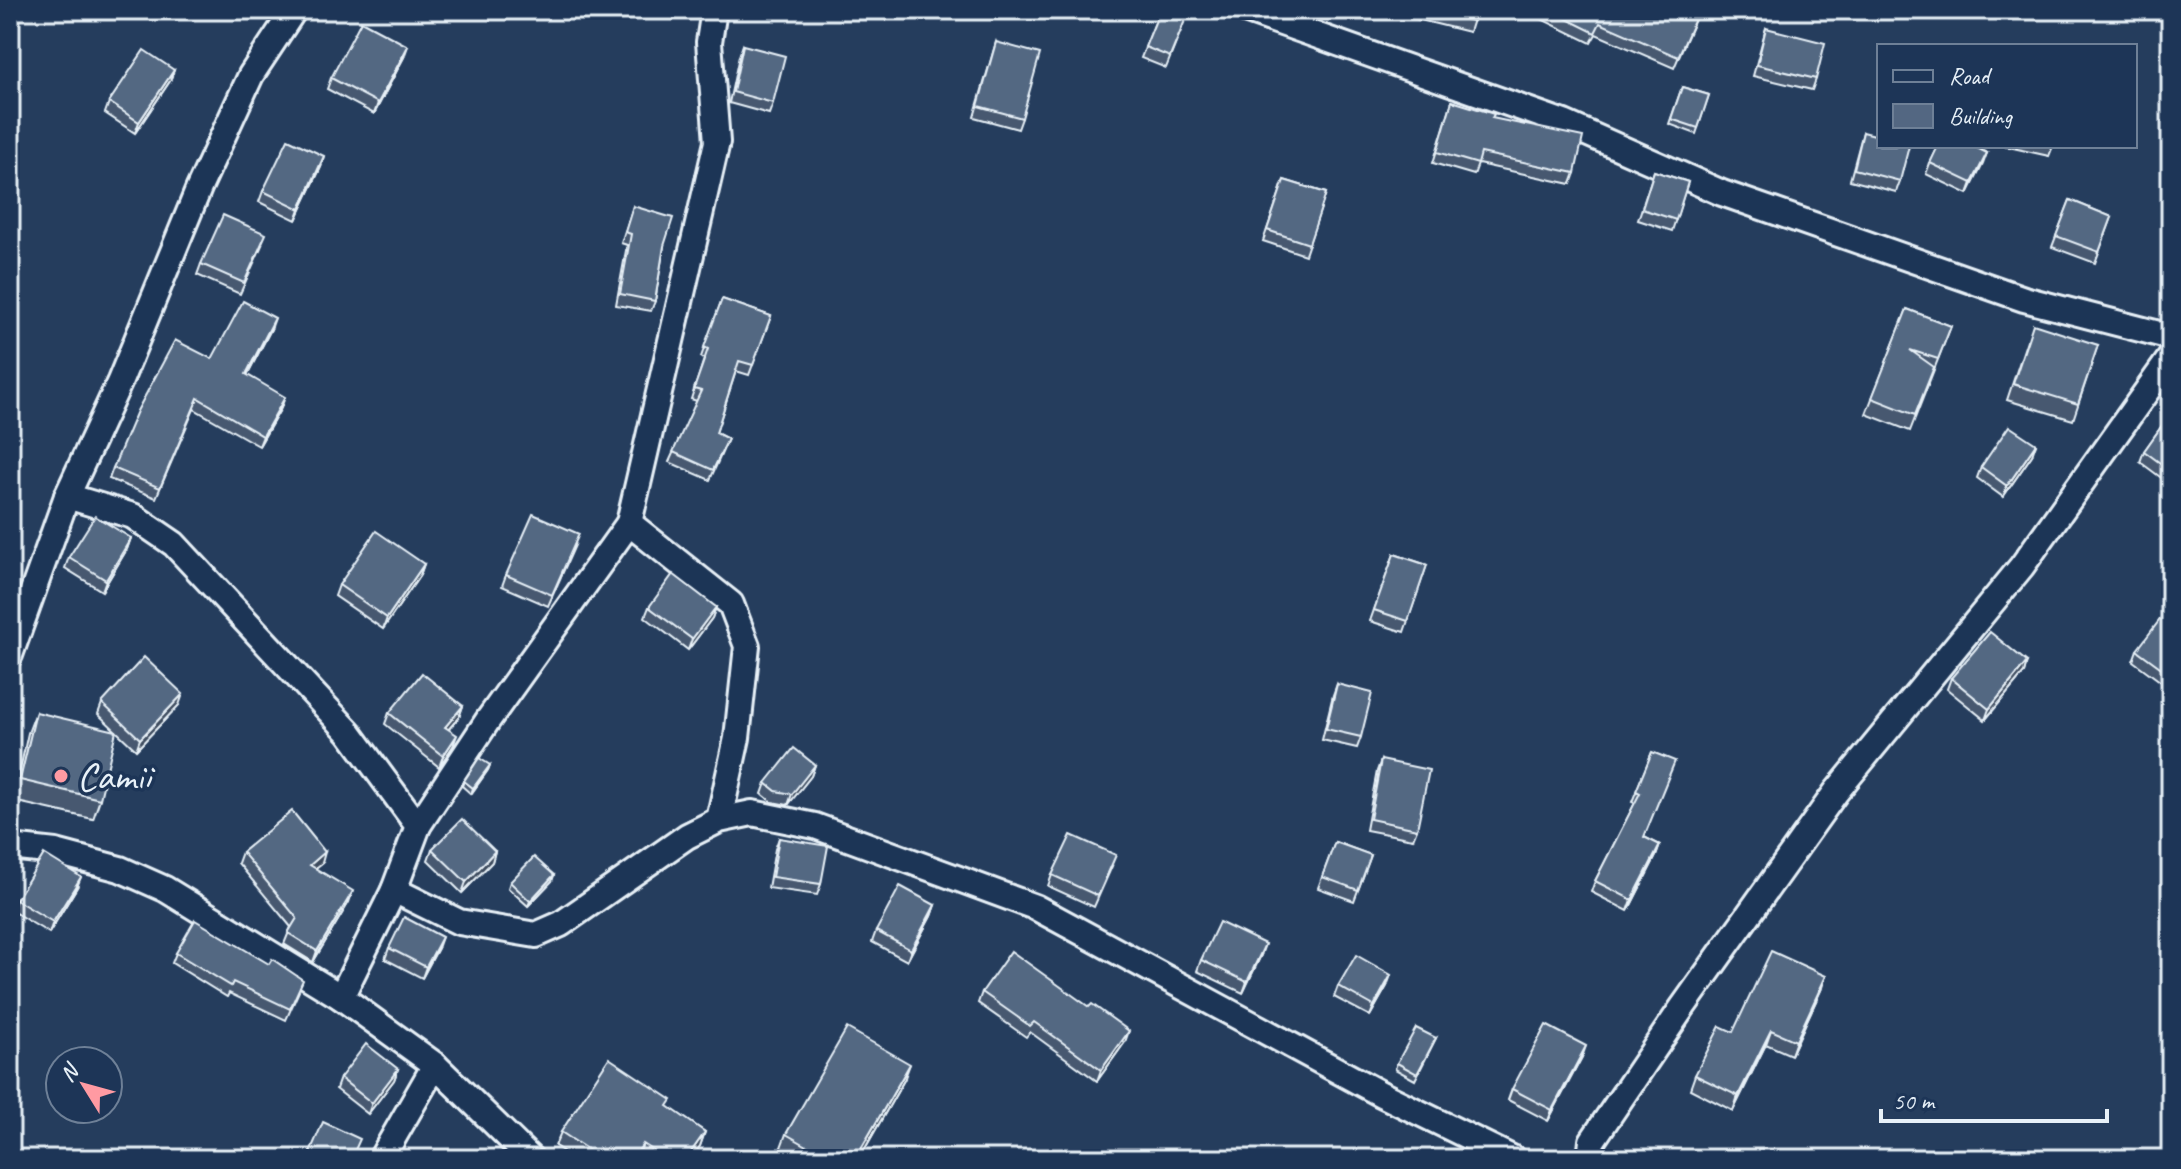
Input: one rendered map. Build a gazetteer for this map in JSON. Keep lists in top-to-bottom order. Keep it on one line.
{"places":["Camii"],"legend":["Road","Building"],"scale_bar":"50 m","north":"top left"}
